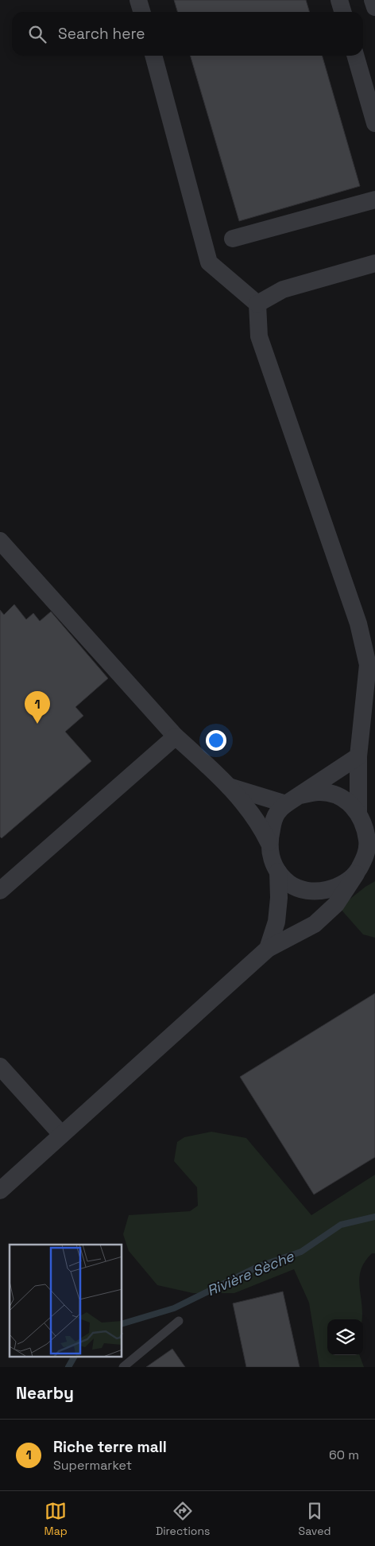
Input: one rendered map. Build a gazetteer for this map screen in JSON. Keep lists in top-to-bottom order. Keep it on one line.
{"water":["Rivière Sèche"],"page":{"search":"Search here","pins":"1","heading":"Nearby","list":[{"mark":"1","name":"Riche terre mall","note":"Supermarket","value":"60 m"}],"nav":["Map","Directions","Saved"]}}
